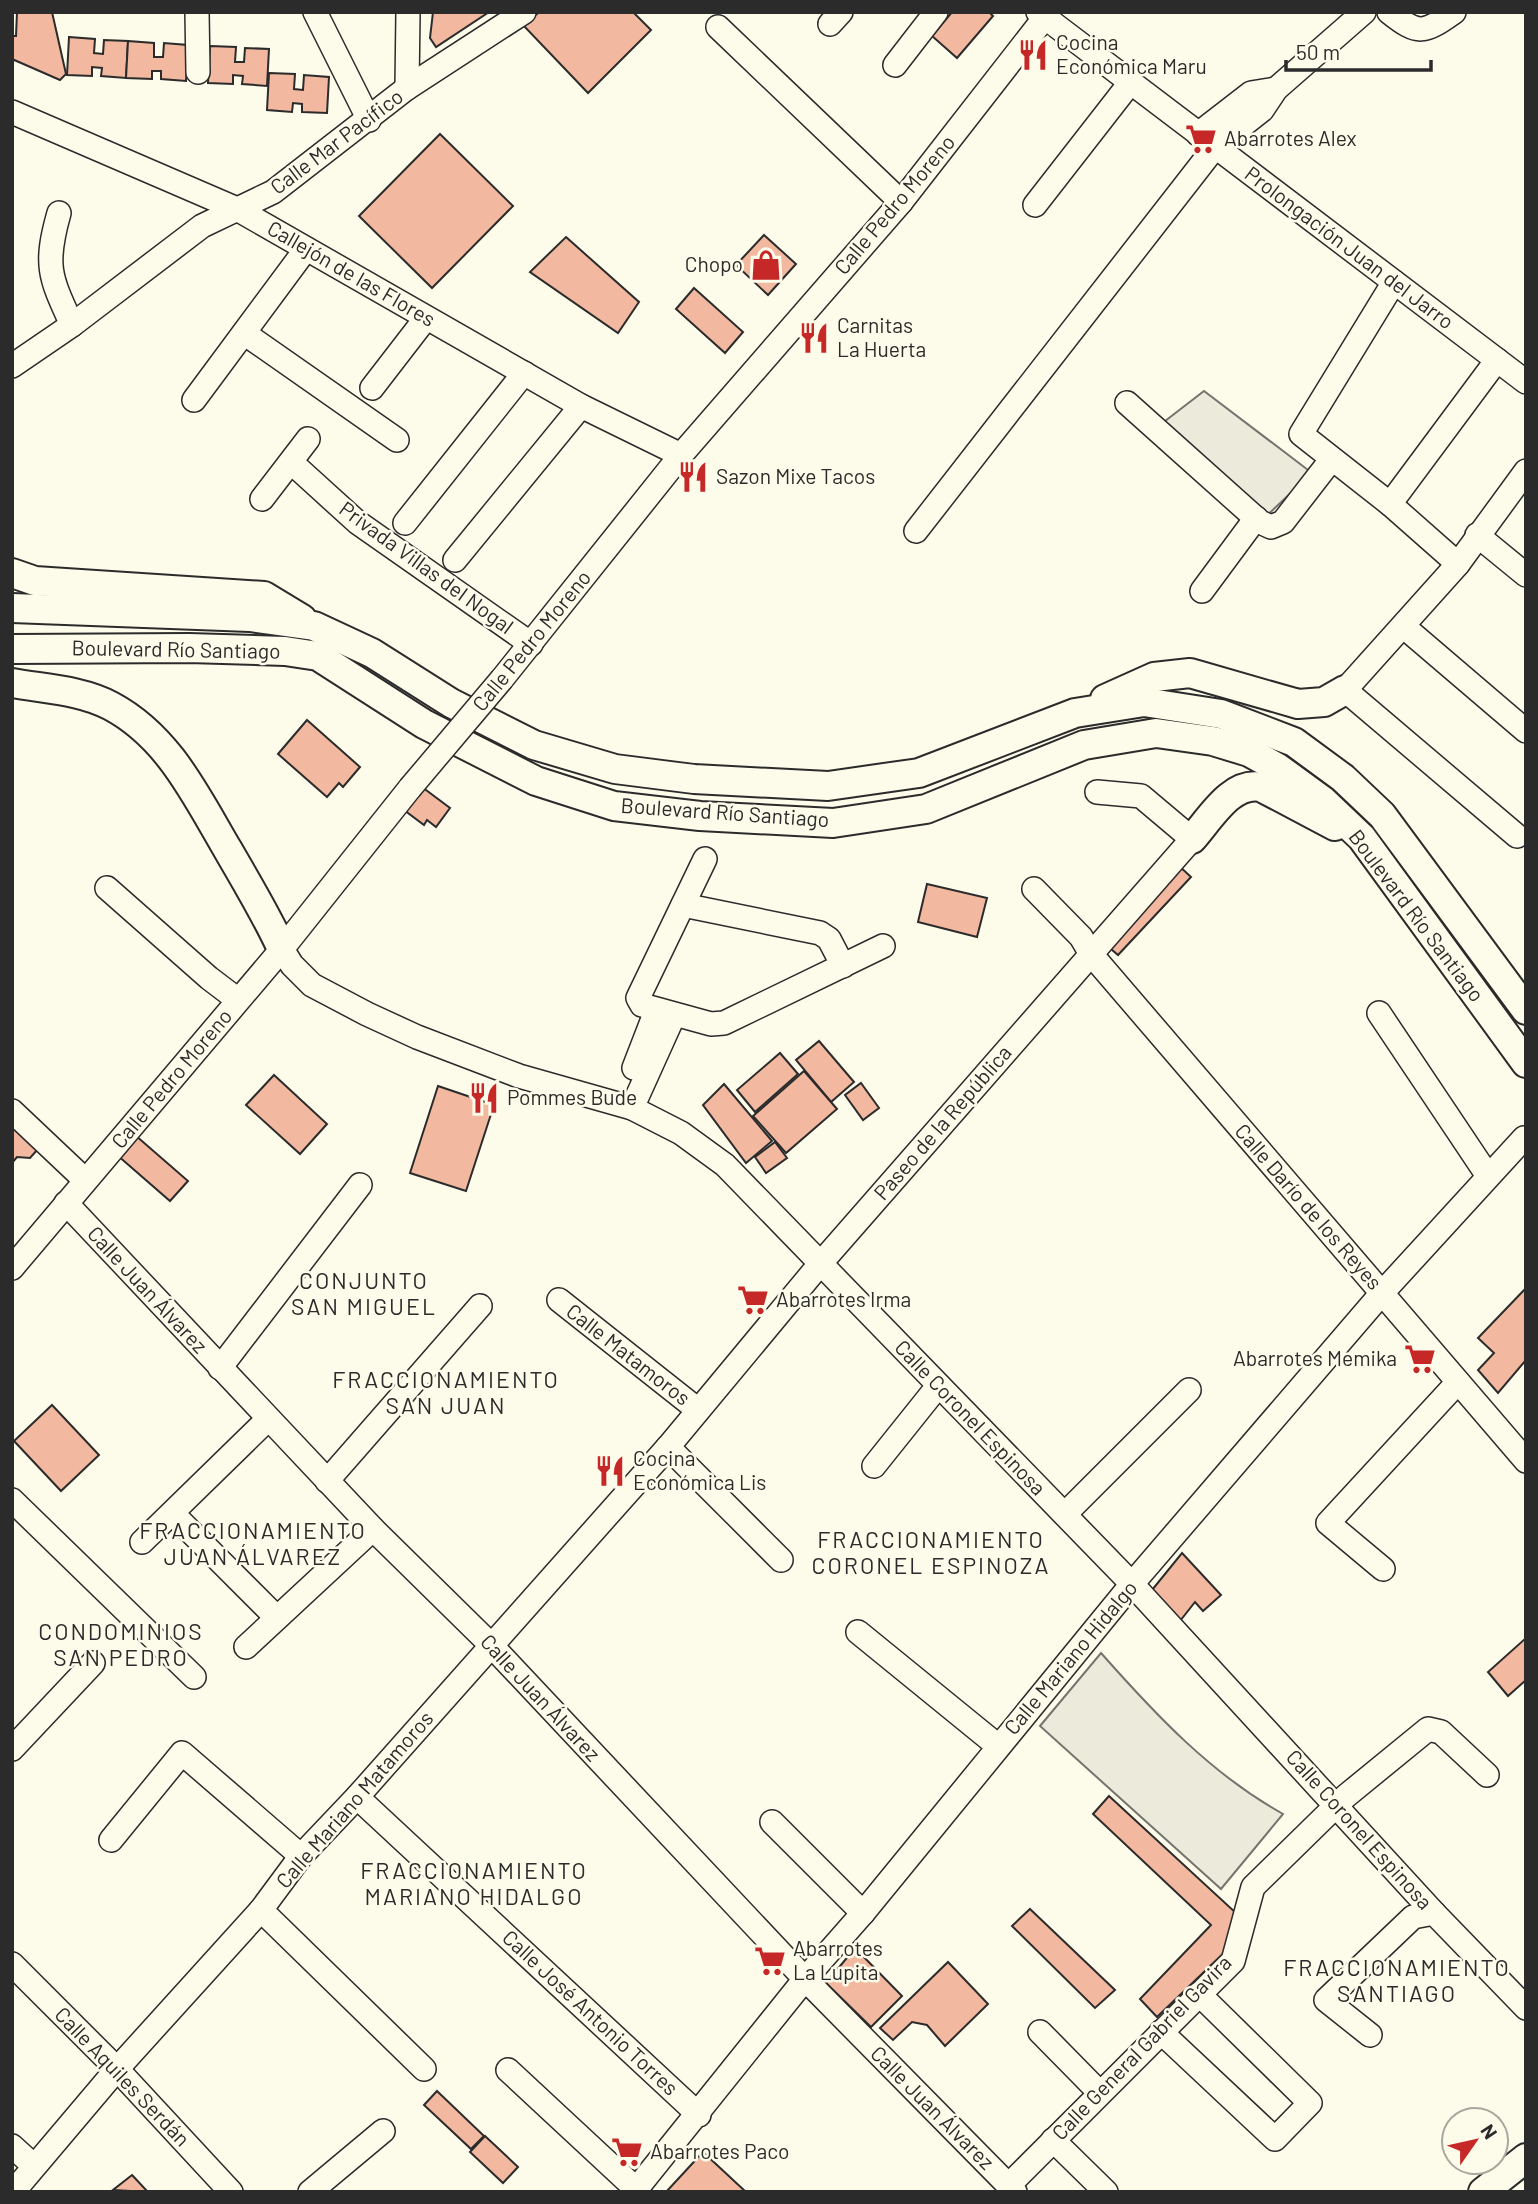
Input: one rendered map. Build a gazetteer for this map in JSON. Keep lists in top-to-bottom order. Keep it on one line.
{"streets":{"main road":["Boulevard Río Santiago"],"street":["Calle Mar Pacífico","Calle Pedro Moreno","Prolongación Juan del Jarro","Callejón de las Flores","Privada Villas del Nogal","Paseo de la República","Calle Darío de los Reyes","Calle Juan Álvarez","Calle Matamoros","Calle Coronel Espinosa","Calle Mariano Hidalgo","Calle Mariano Matamoros","Calle José Antonio Torres","Calle General Gabriel Gavira","Calle Aquiles Serdán"]},"crossings":[["Calle Mar Pacífico","Callejón de las Flores"],["Calle Pedro Moreno","Prolongación Juan del Jarro"],["Calle Pedro Moreno","Callejón de las Flores"],["Calle Pedro Moreno","Privada Villas del Nogal"],["Calle Pedro Moreno","Calle Juan Álvarez"],["Calle Pedro Moreno","Calle Coronel Espinosa"],["Paseo de la República","Calle Darío de los Reyes"],["Paseo de la República","Calle Matamoros"],["Paseo de la República","Calle Coronel Espinosa"],["Paseo de la República","Calle Mariano Matamoros"],["Calle Darío de los Reyes","Calle Mariano Hidalgo"],["Calle Juan Álvarez","Calle Mariano Hidalgo"],["Calle Juan Álvarez","Calle Mariano Matamoros"],["Calle Juan Álvarez","Calle General Gabriel Gavira"],["Calle Matamoros","Calle Mariano Matamoros"],["Calle Coronel Espinosa","Calle Mariano Hidalgo"],["Calle Coronel Espinosa","Calle General Gabriel Gavira"],["Calle Mariano Hidalgo","Calle José Antonio Torres"],["Calle Mariano Matamoros","Calle José Antonio Torres"],["Calle Mariano Matamoros","Calle Aquiles Serdán"]],"districts":["CONJUNTO SAN MIGUEL","FRACCIONAMIENTO SAN JUAN","FRACCIONAMIENTO JUAN ÁLVAREZ","FRACCIONAMIENTO CORONEL ESPINOZA","CONDOMINIOS SAN PEDRO","FRACCIONAMIENTO MARIANO HIDALGO","FRACCIONAMIENTO SANTIAGO"],"places":{"restaurant":["Cocina Económica Maru","Carnitas La Huerta","Sazon Mixe Tacos","Pommes Bude","Cocina Económica Lis"],"supermarket":["Abarrotes Alex","Abarrotes Irma","Abarrotes Memika","Abarrotes La Lupita","Abarrotes Paco"],"shop":["Chopo"]},"scale_bar":"50 m","north":"top right"}
